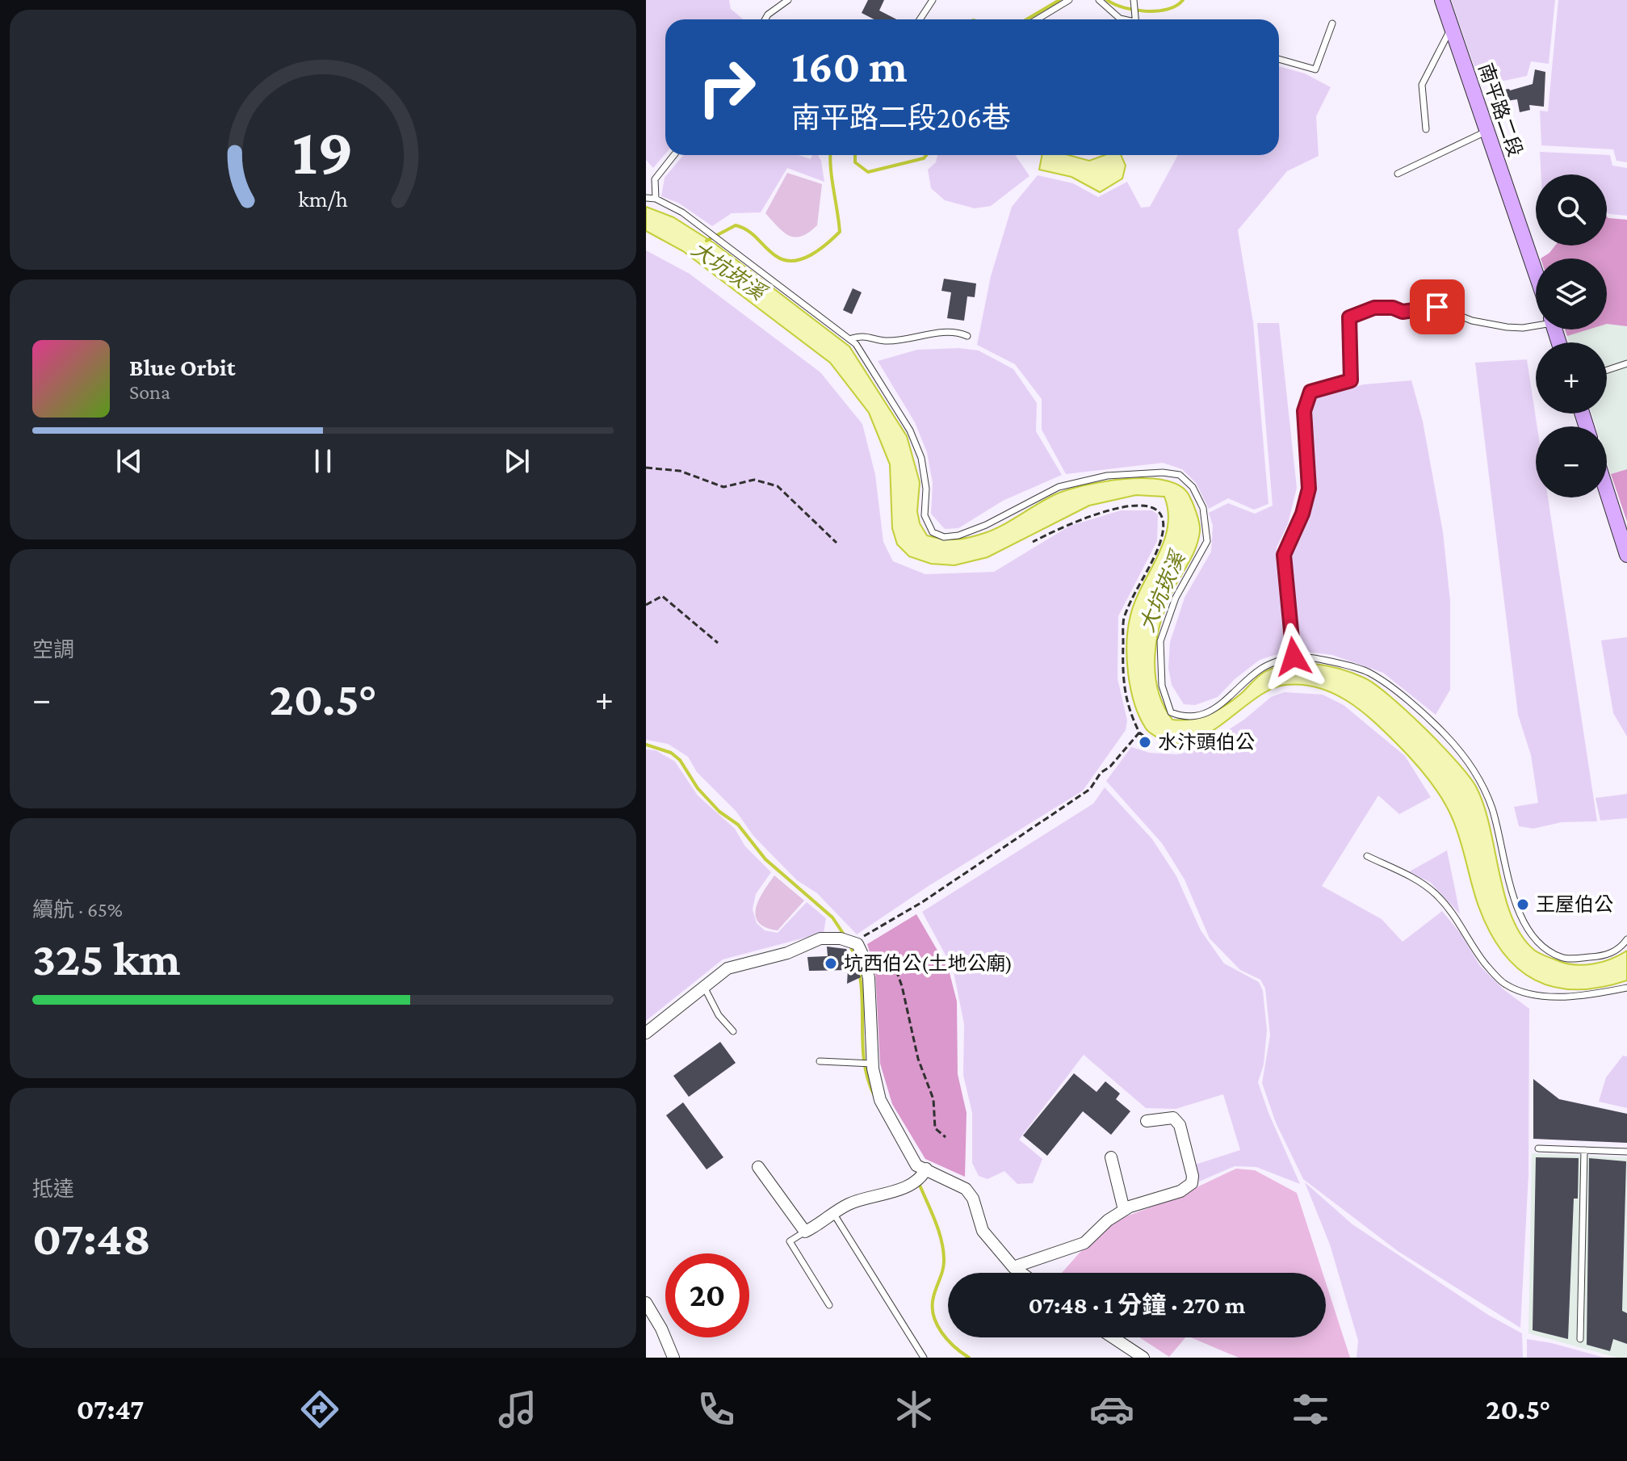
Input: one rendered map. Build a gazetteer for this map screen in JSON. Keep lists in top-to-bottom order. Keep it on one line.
{"streets":{"street":["南平路二段"]},"water":["大坑崁溪"],"places":["水汴頭伯公","王屋伯公","坑西伯公(土地公廟)"],"page":{"turn":["160 m","南平路二段206巷"],"map_buttons":["+","−"],"song":["Blue Orbit","Sona"],"tile":["空調",["續航 · 65%","325 km"],["抵達","07:48"]],"heat":["−","20.5°","+"],"limit":"20","trip":"07:48 · 1 分鐘 · 270 m","tabs":["07:47","20.5°"],"gauge":["19","km/h"]}}
